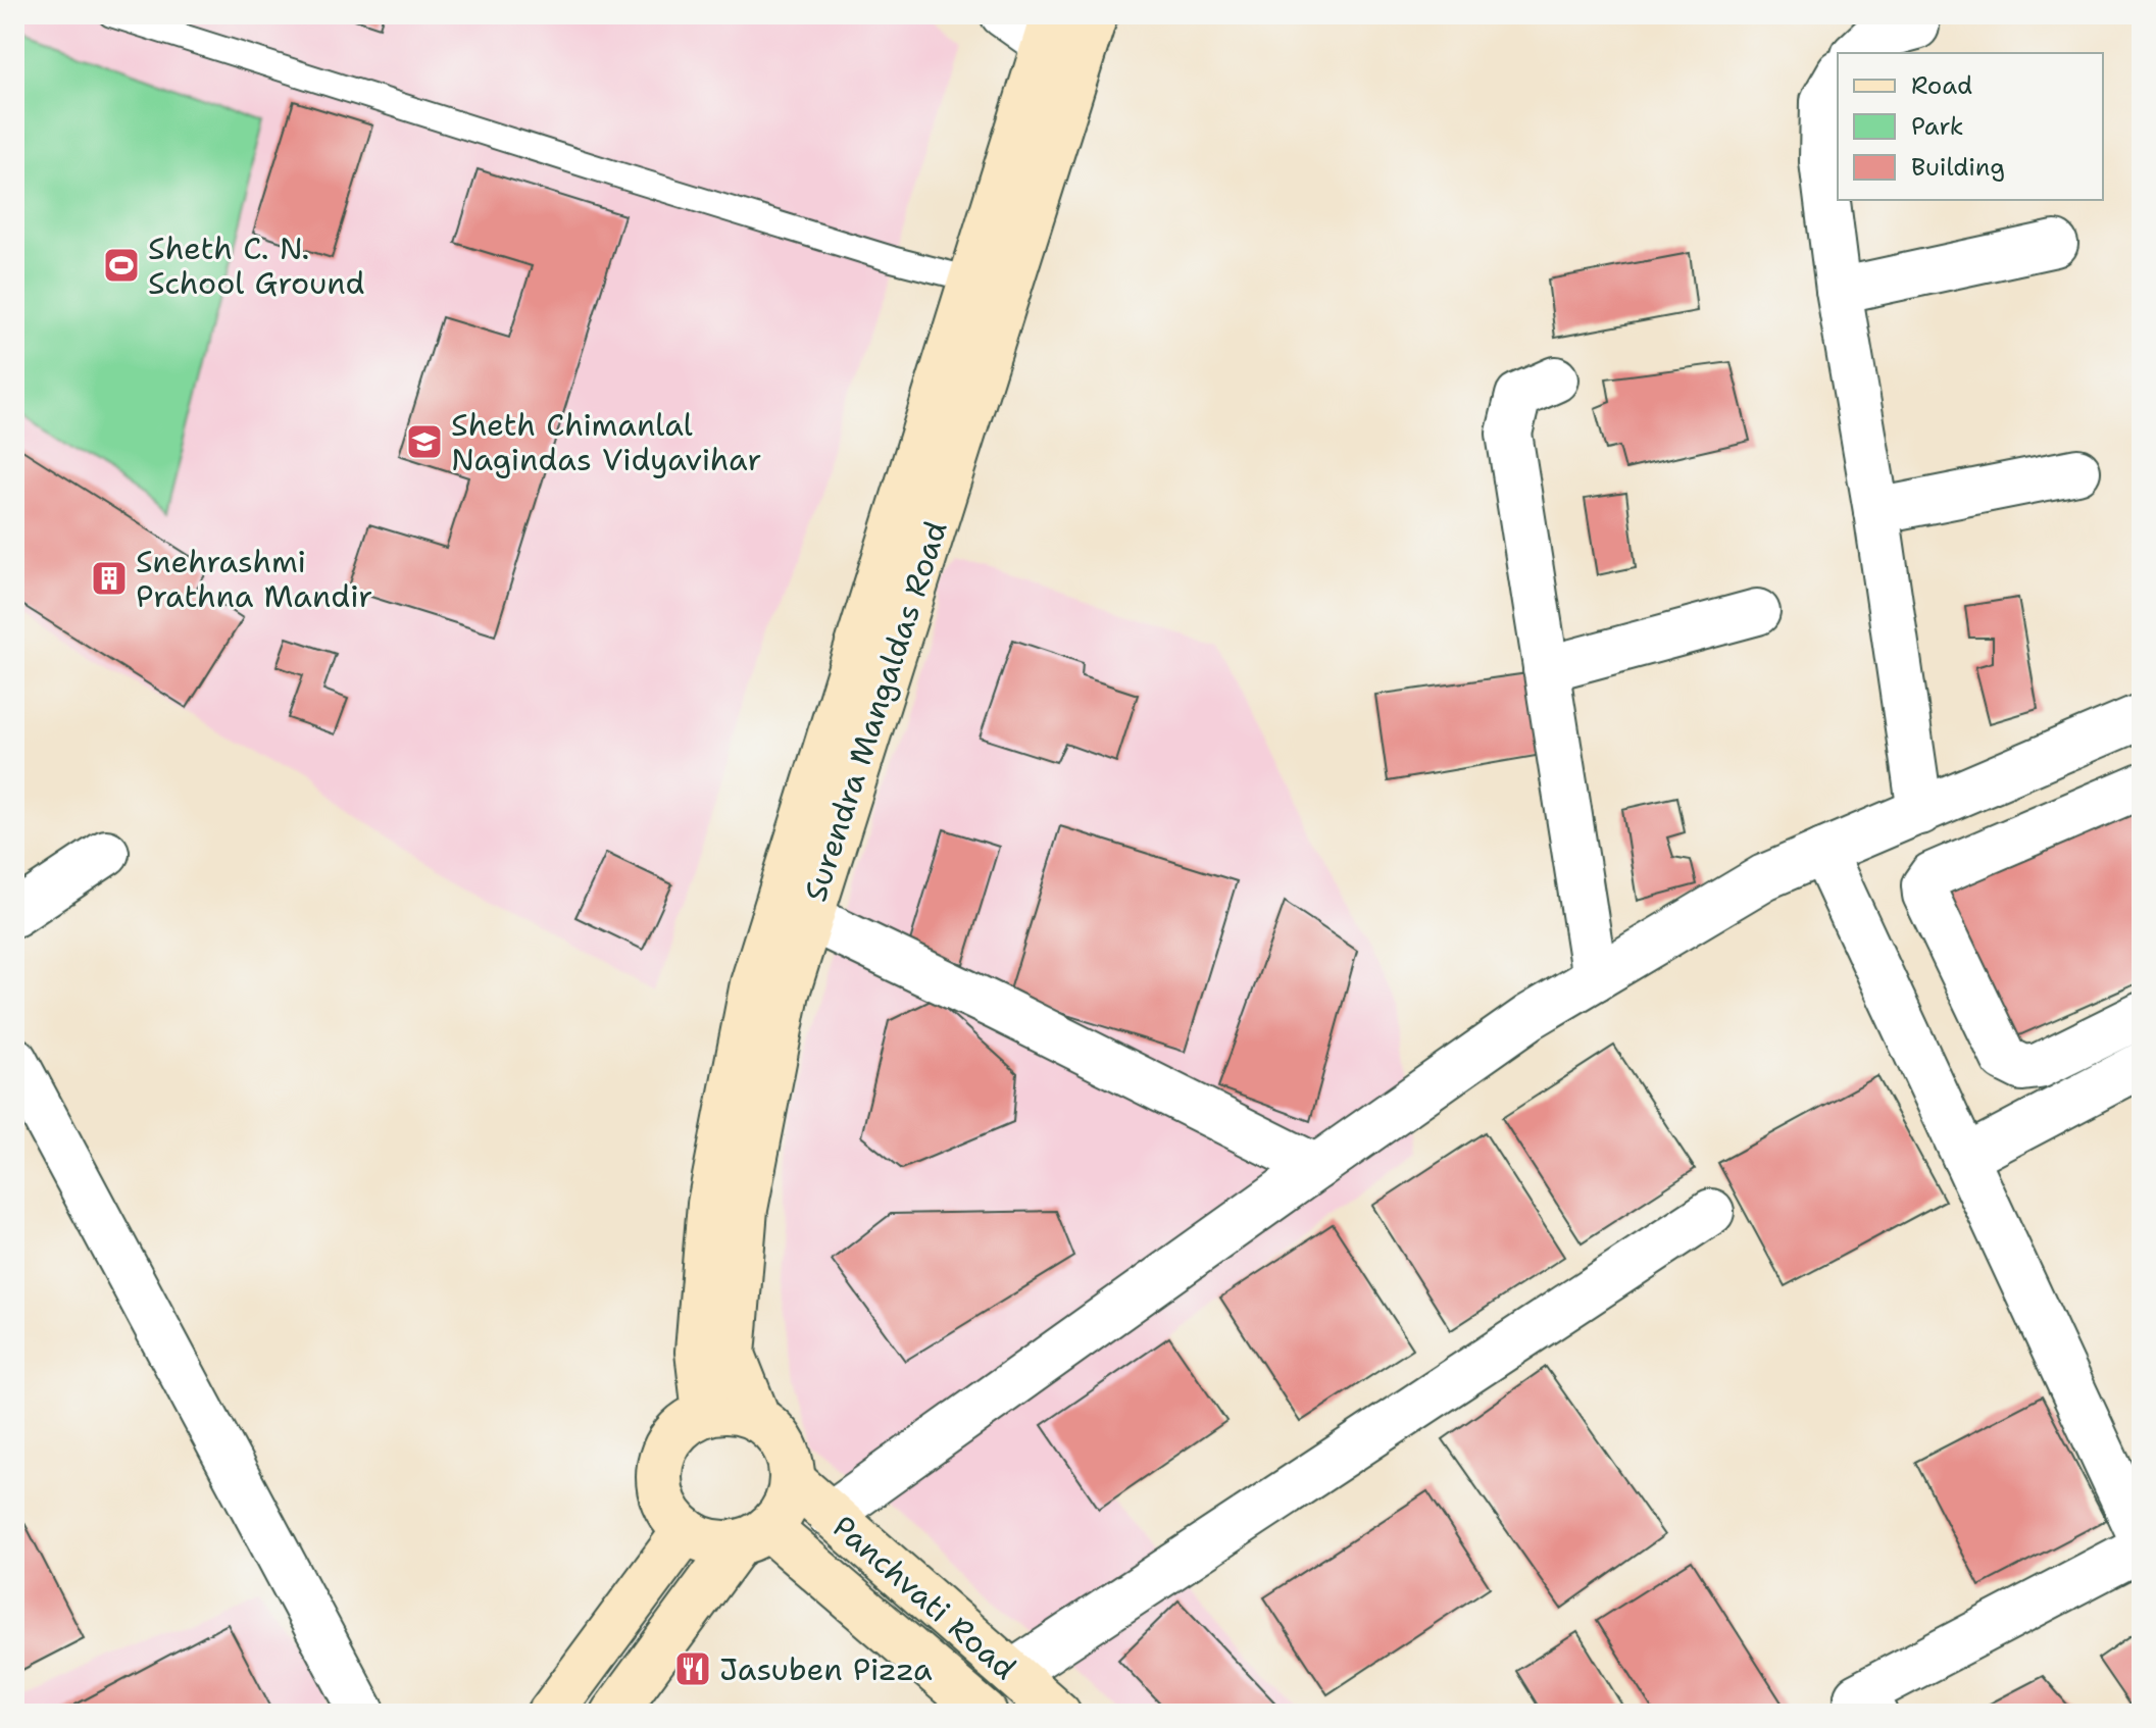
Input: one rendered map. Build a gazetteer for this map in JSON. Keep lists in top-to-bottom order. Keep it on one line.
{"streets":{"main road":["Surendra Mangaldas Road","Panchvati Road"]},"crossings":[["Surendra Mangaldas Road","Panchvati Road"]],"places":{"sports":["Sheth C. N. School Ground"],"school or university":["Sheth Chimanlal Nagindas Vidyavihar"],"building":["Snehrashmi Prathna Mandir"],"restaurant":["Jasuben Pizza"]},"legend":["Road","Park","Building"]}
